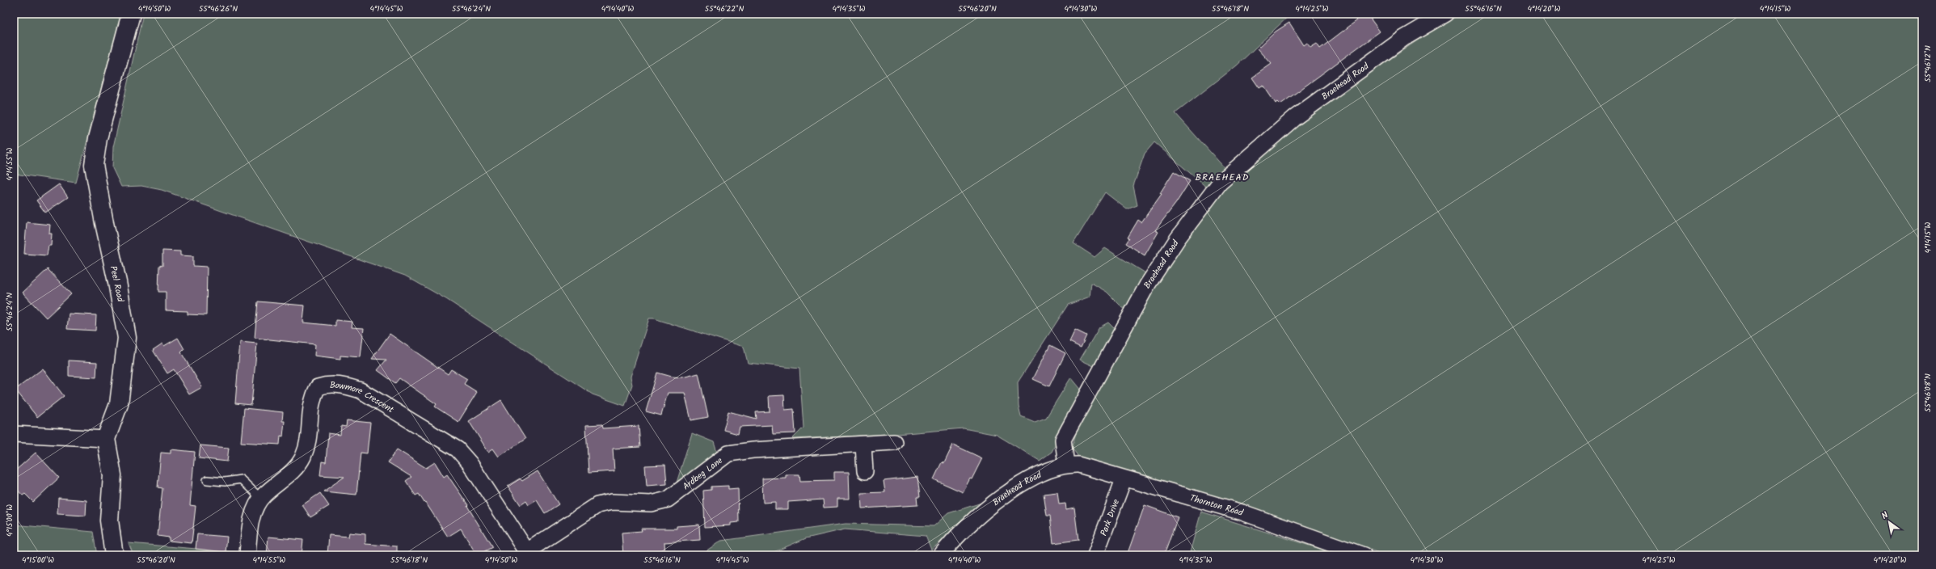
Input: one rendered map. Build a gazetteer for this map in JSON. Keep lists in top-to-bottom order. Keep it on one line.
{"streets":{"street":["Braehead Road","Peel Road","Bowmore Crescent","Ardbeg Lane","Thornton Road","Park Drive"]},"crossings":[["Braehead Road","Thornton Road"],["Bowmore Crescent","Ardbeg Lane"],["Thornton Road","Park Drive"]],"districts":["BRAEHEAD"],"north":"top left","coordinates":["4°14'50\"W","55°46'26\"N","4°14'45\"W","55°46'24\"N","4°14'40\"W","55°46'22\"N","4°14'35\"W","55°46'20\"N","4°14'30\"W","55°46'18\"N","4°14'25\"W","55°46'16\"N","4°14'20\"W","4°14'15\"W","55°46'12\"N","4°14'55\"W","55°46'08\"N","4°15'00\"W"]}
